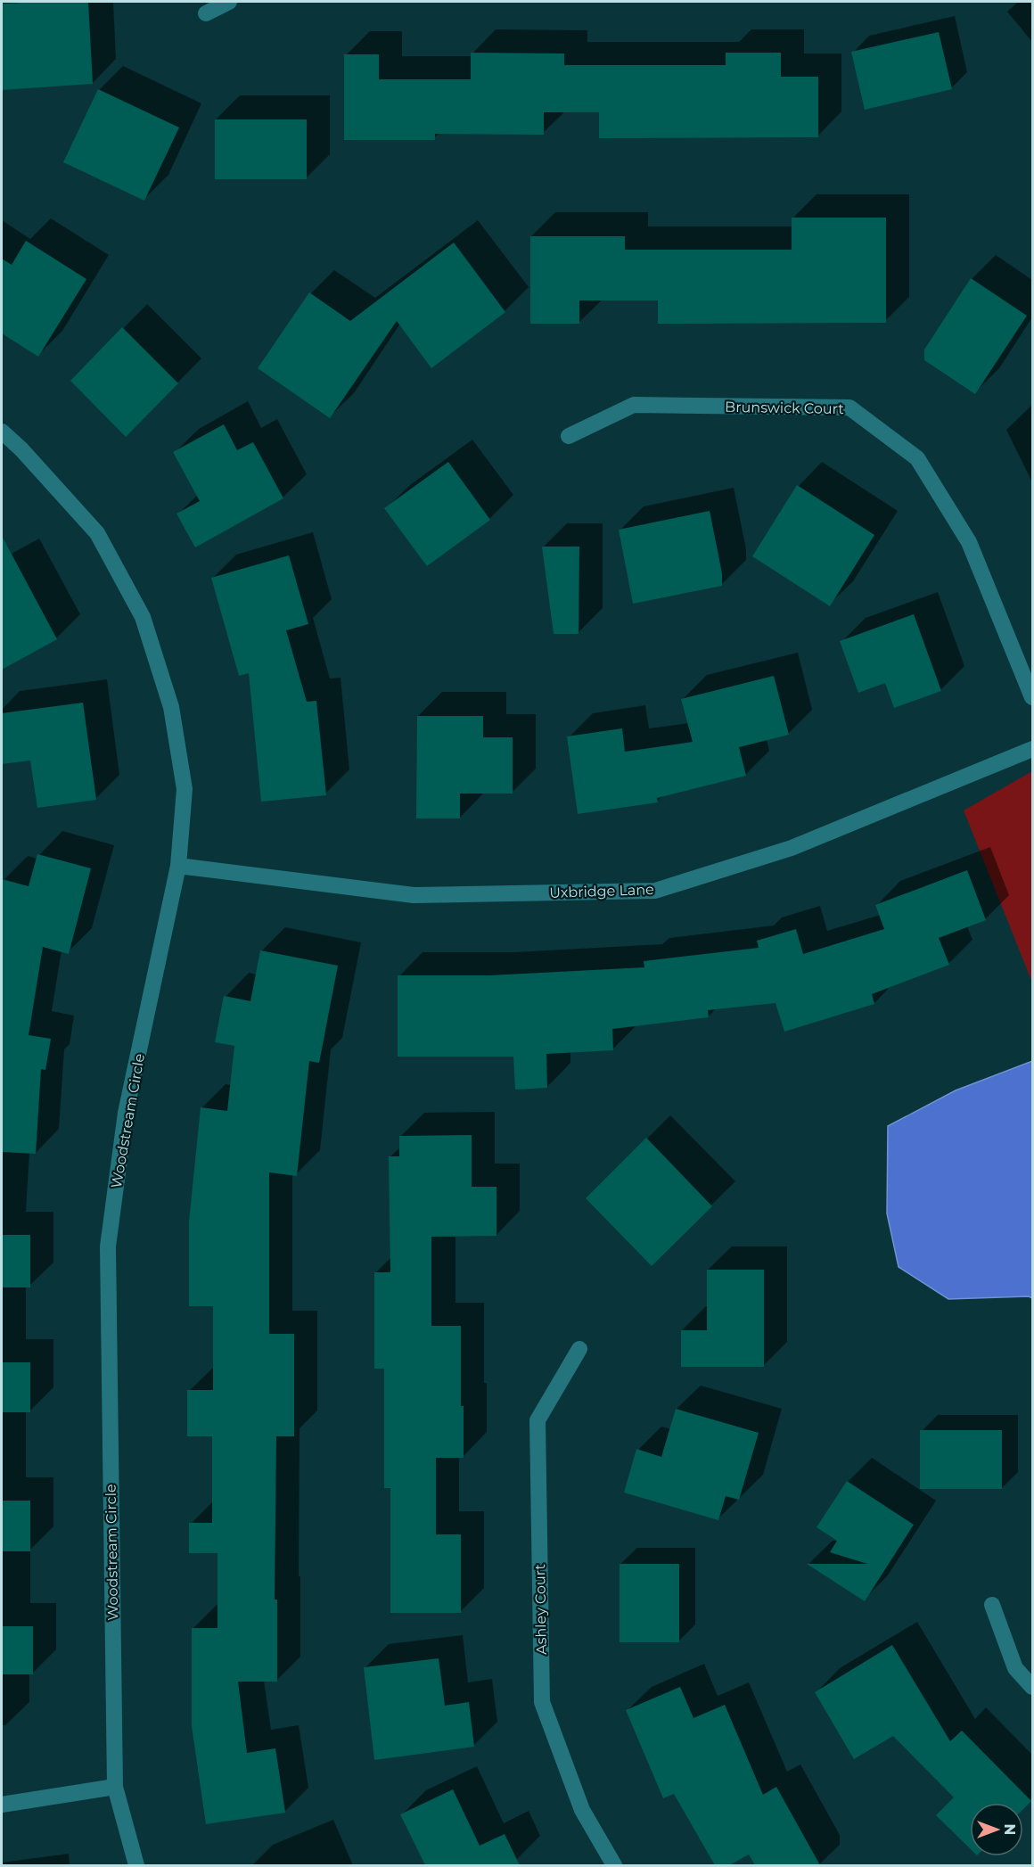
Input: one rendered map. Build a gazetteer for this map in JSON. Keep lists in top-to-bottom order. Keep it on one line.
{"streets":{"street":["Brunswick Court","Uxbridge Lane","Woodstream Circle","Ashley Court"]},"crossings":[["Uxbridge Lane","Woodstream Circle"]],"north":"right"}
